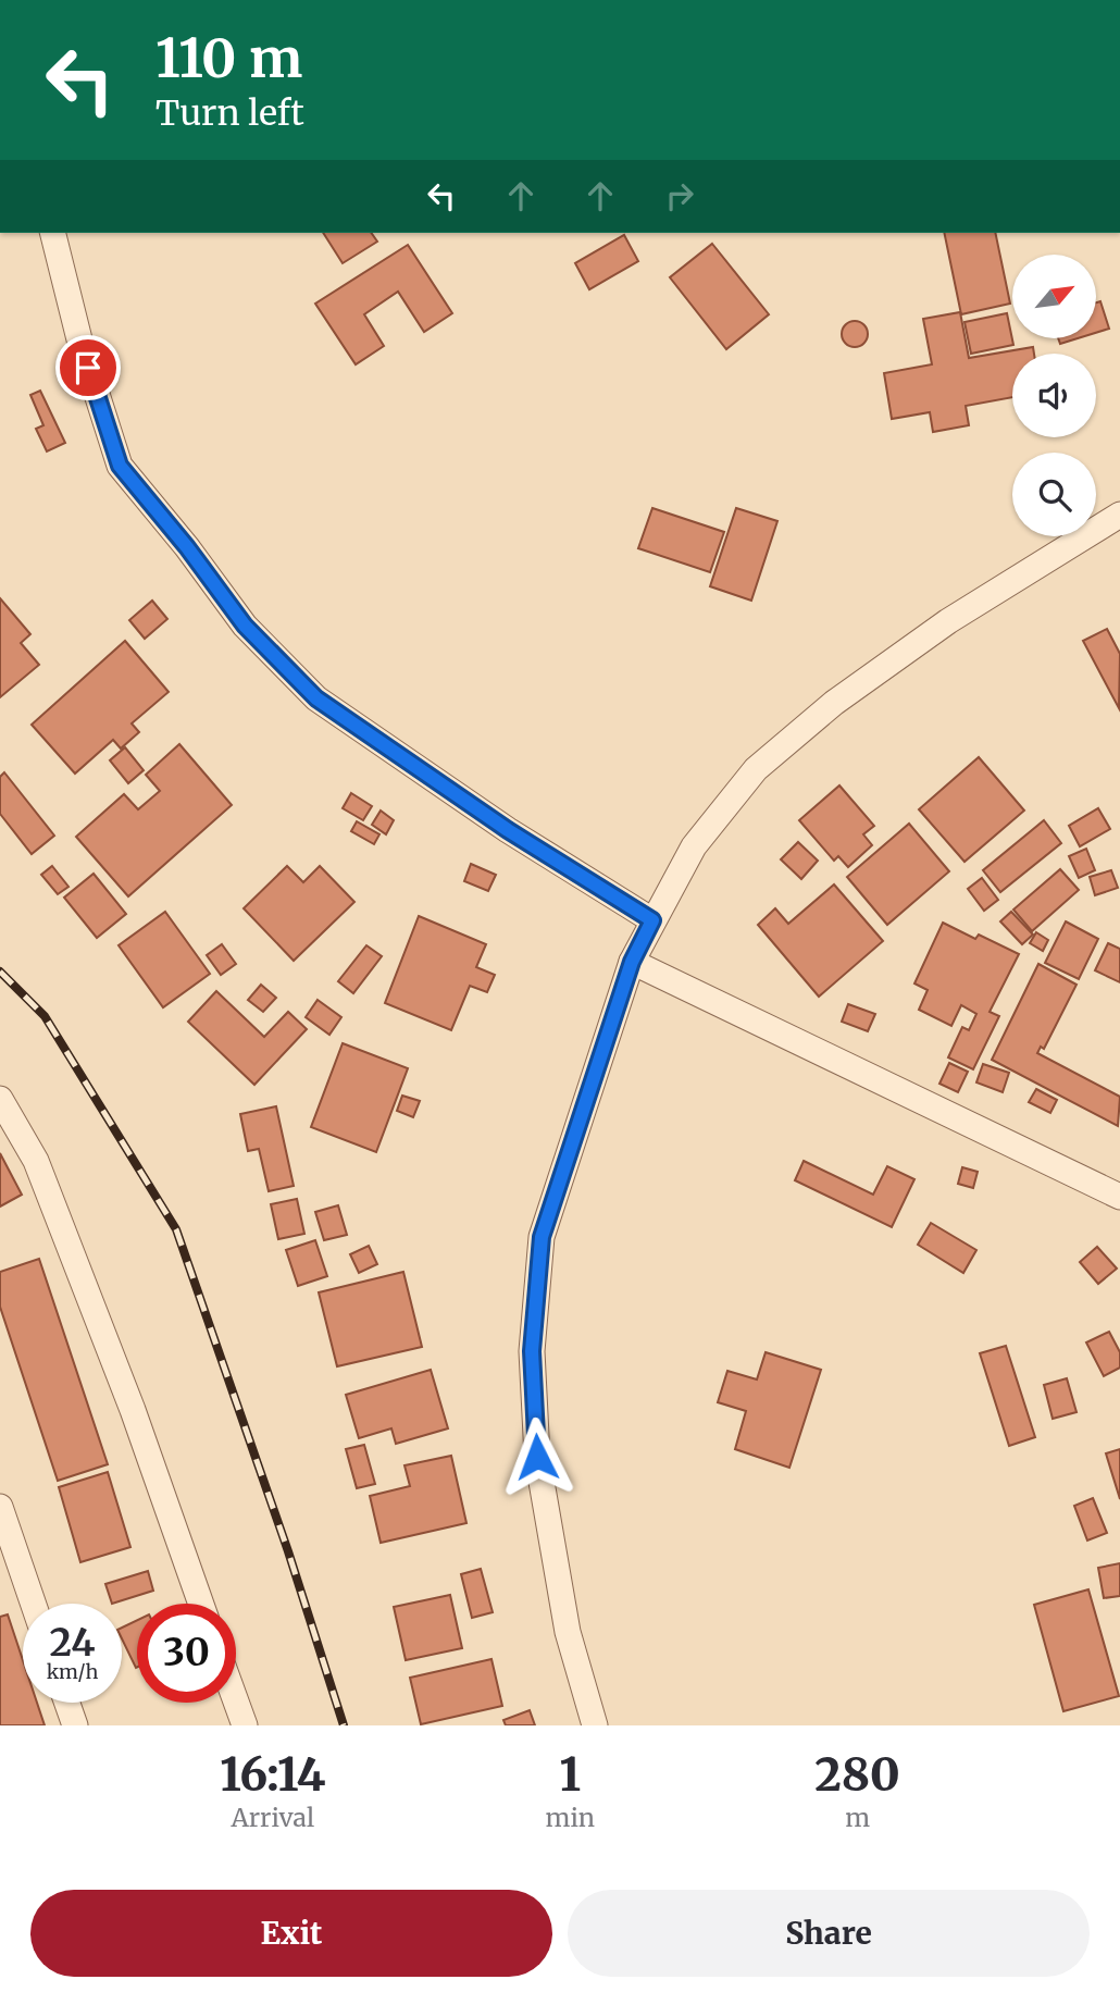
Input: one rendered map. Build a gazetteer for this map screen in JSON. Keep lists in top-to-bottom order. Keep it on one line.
{"north":"top right","page":{"turn":["110 m","Turn left"],"speed":"24 km/h","limit":"30","eta":["16:14","Arrival","1","min","280","m"],"buttons":["Exit","Share"]}}
